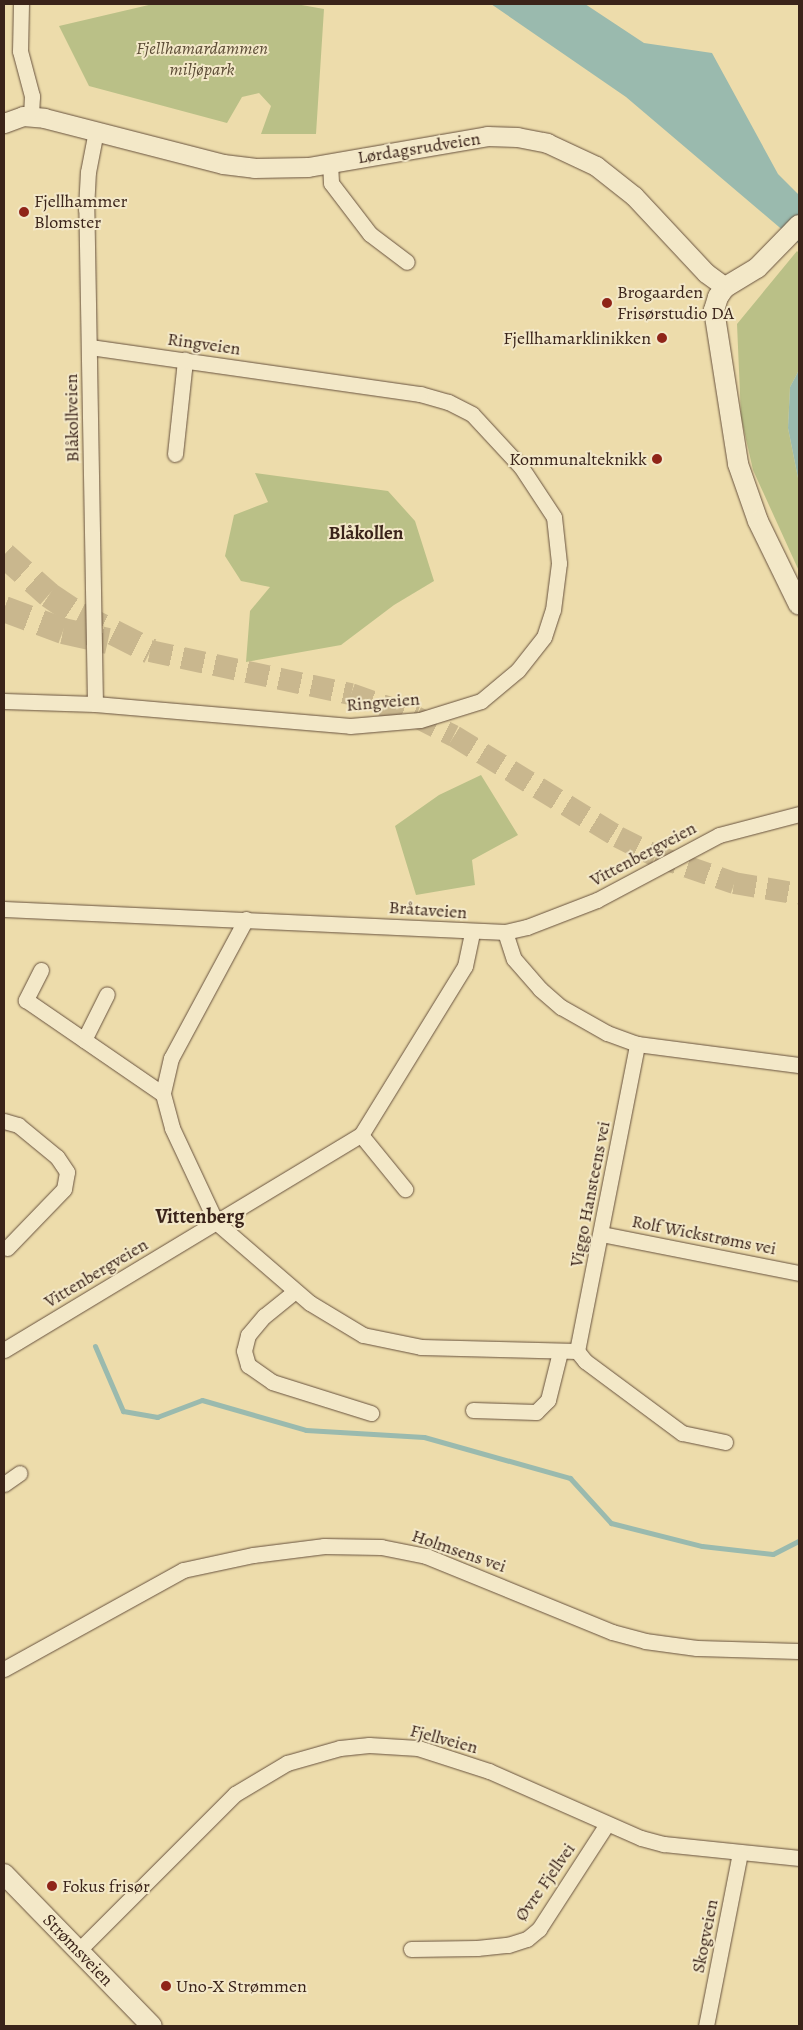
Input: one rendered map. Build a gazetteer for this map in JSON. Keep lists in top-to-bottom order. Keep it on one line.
{"streets":{"main road":["Strømsveien"],"street":["Lørdagsrudveien","Ringveien","Blåkollveien","Vittenbergveien","Bråtaveien","Viggo Hansteens vei","Rolf Wickstrøms vei","Holmsens vei","Fjellveien","Øvre Fjellvei","Skogveien"]},"crossings":[["Lørdagsrudveien","Blåkollveien"],["Ringveien","Blåkollveien"],["Vittenbergveien","Bråtaveien"],["Viggo Hansteens vei","Rolf Wickstrøms vei"],["Fjellveien","Øvre Fjellvei"],["Fjellveien","Skogveien"],["Fjellveien","Strømsveien"]],"districts":["Blåkollen","Vittenberg"],"parks":["Fjellhamardammen miljøpark"],"places":["Fjellhammer Blomster","Brogaarden Frisørstudio DA","Fjellhamarklinikken","Kommunalteknikk","Fokus frisør","Uno-X Strømmen"]}
